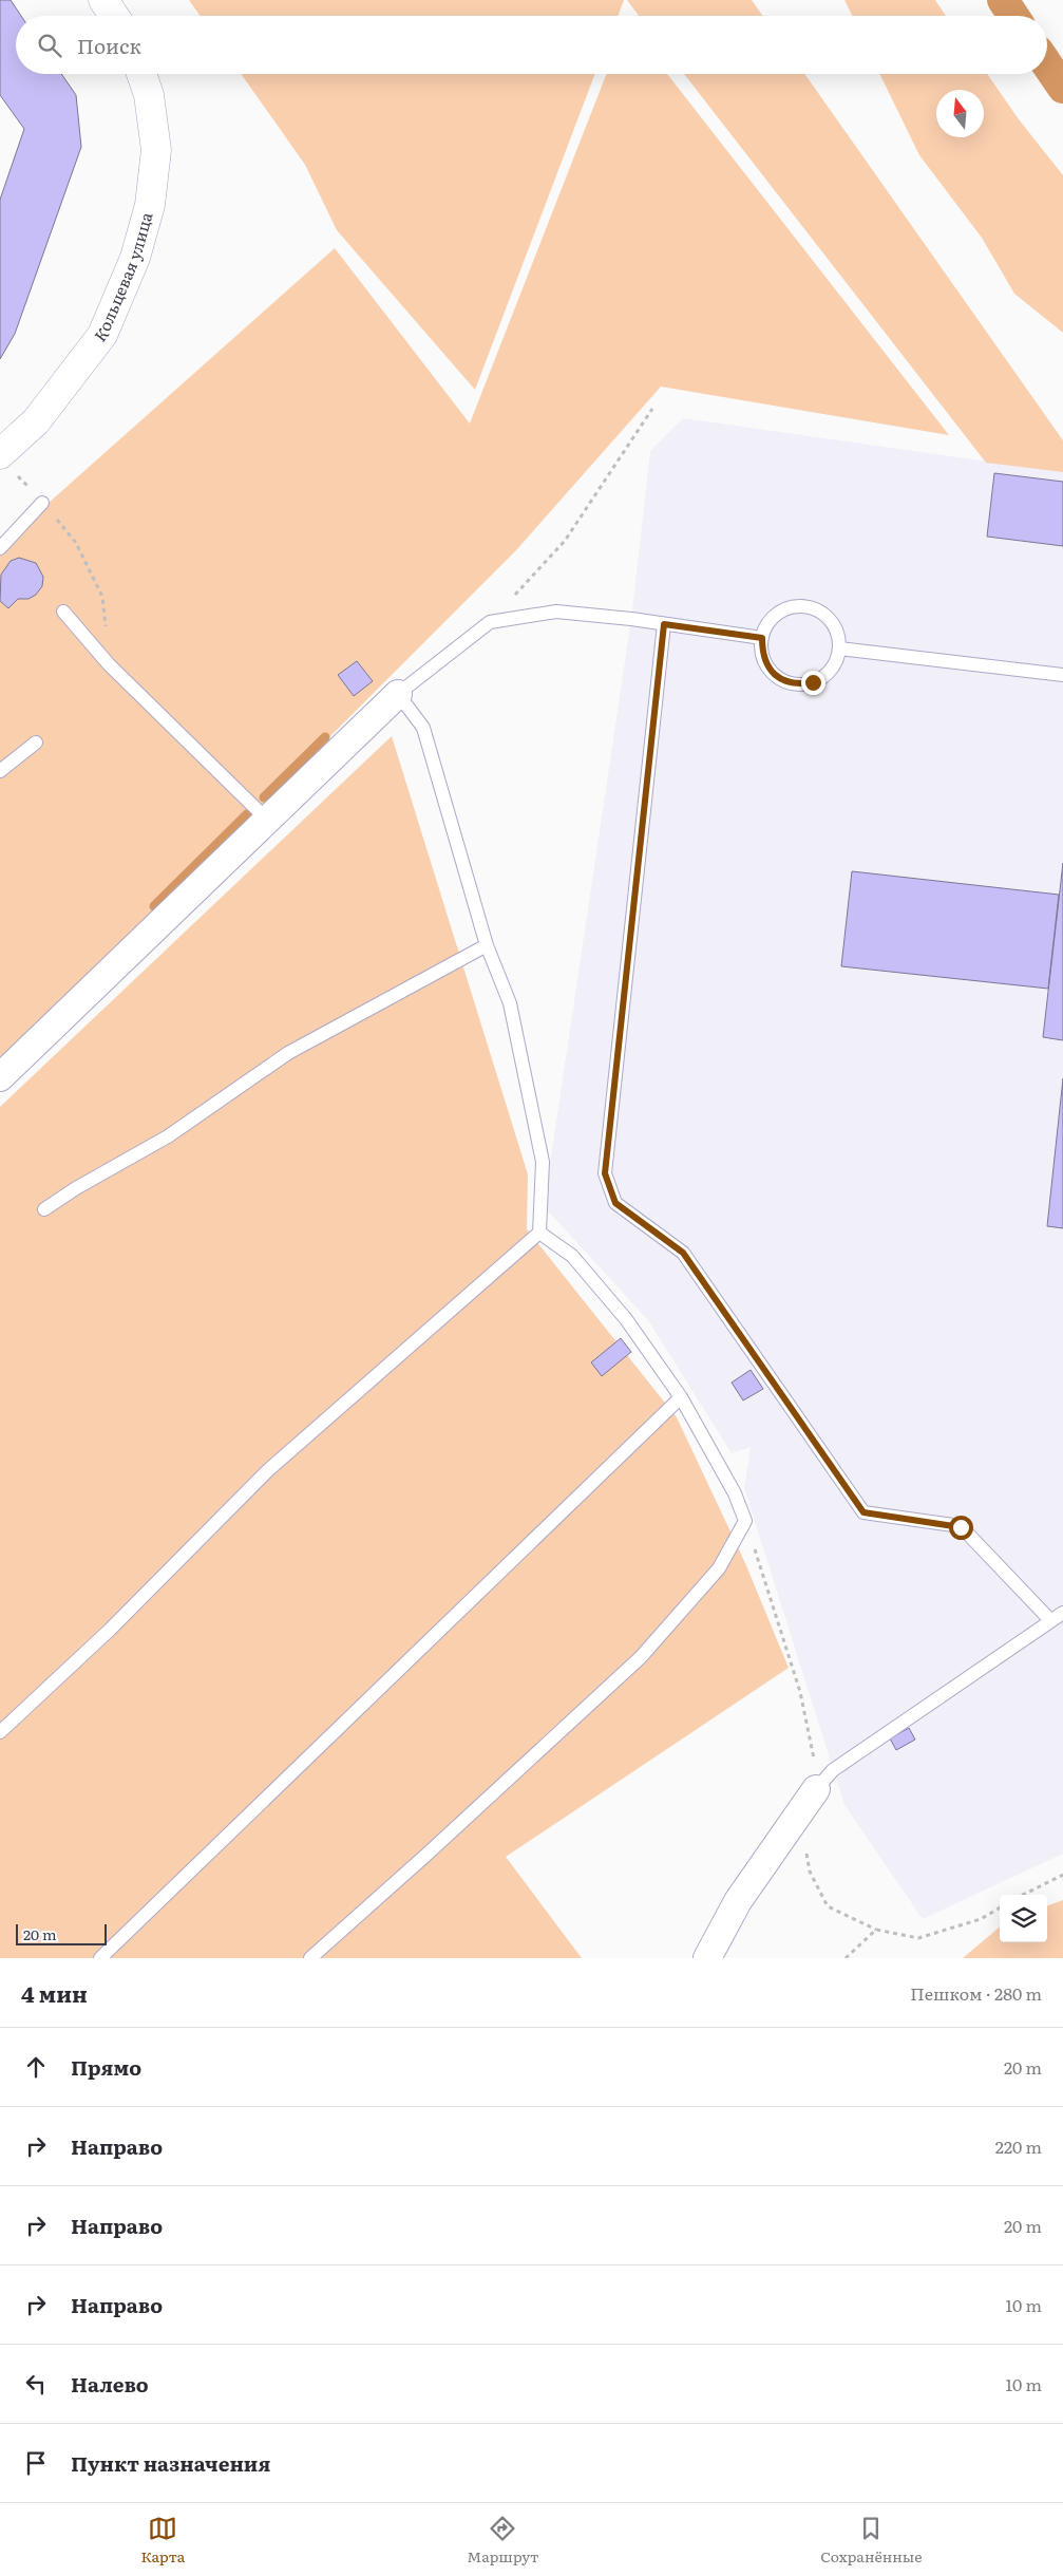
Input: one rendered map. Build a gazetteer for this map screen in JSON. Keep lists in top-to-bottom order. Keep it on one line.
{"streets":{"street":["Кольцевая улица"]},"scale_bar":"20 m","north":"top","page":{"search":"Поиск","scale":"20 m","heading":["4 мин","Пешком · 280 m"],"list":[["Прямо","20 m"],["Направо","220 m"],["Направо","20 m"],["Направо","10 m"],["Налево","10 m"],"Пункт назначения"],"nav":["Карта","Маршрут","Сохранённые"]}}
